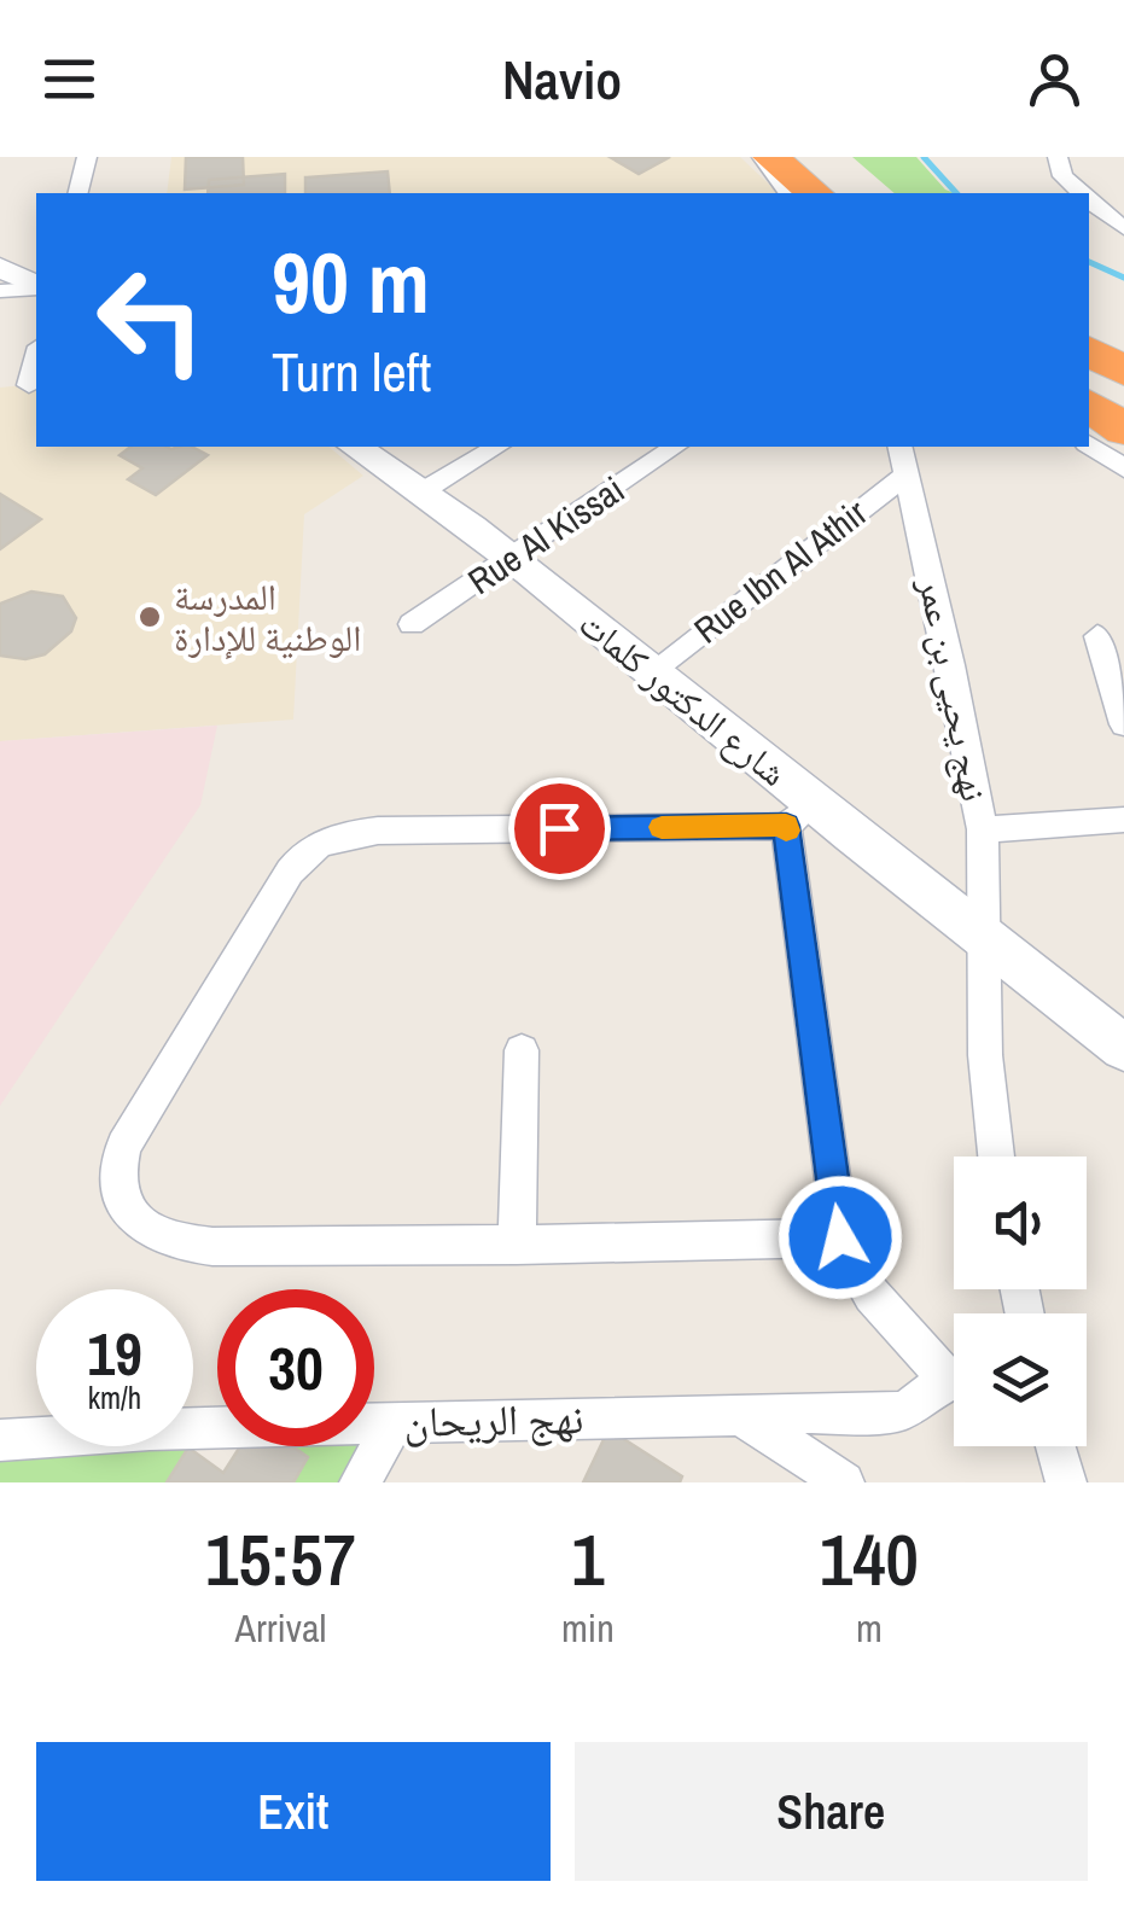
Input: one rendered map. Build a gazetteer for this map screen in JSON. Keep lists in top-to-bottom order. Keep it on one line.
{"streets":{"street":["Rue Al Kissai","Rue Ibn Al Athir","نهج يحيى بن عمر","شارع الدكتور كلمات","نهج الريحان"]},"crossings":[["Rue Al Kissai","شارع الدكتور كلمات"],["Rue Ibn Al Athir","نهج يحيى بن عمر"],["Rue Ibn Al Athir","شارع الدكتور كلمات"],["نهج يحيى بن عمر","شارع الدكتور كلمات"]],"places":["المدرسة الوطنية للإدارة"],"page":{"header":"Navio","turn":["90 m","Turn left"],"speed":"19 km/h","limit":"30","eta":["15:57","Arrival","1","min","140","m"],"buttons":["Exit","Share"]}}
